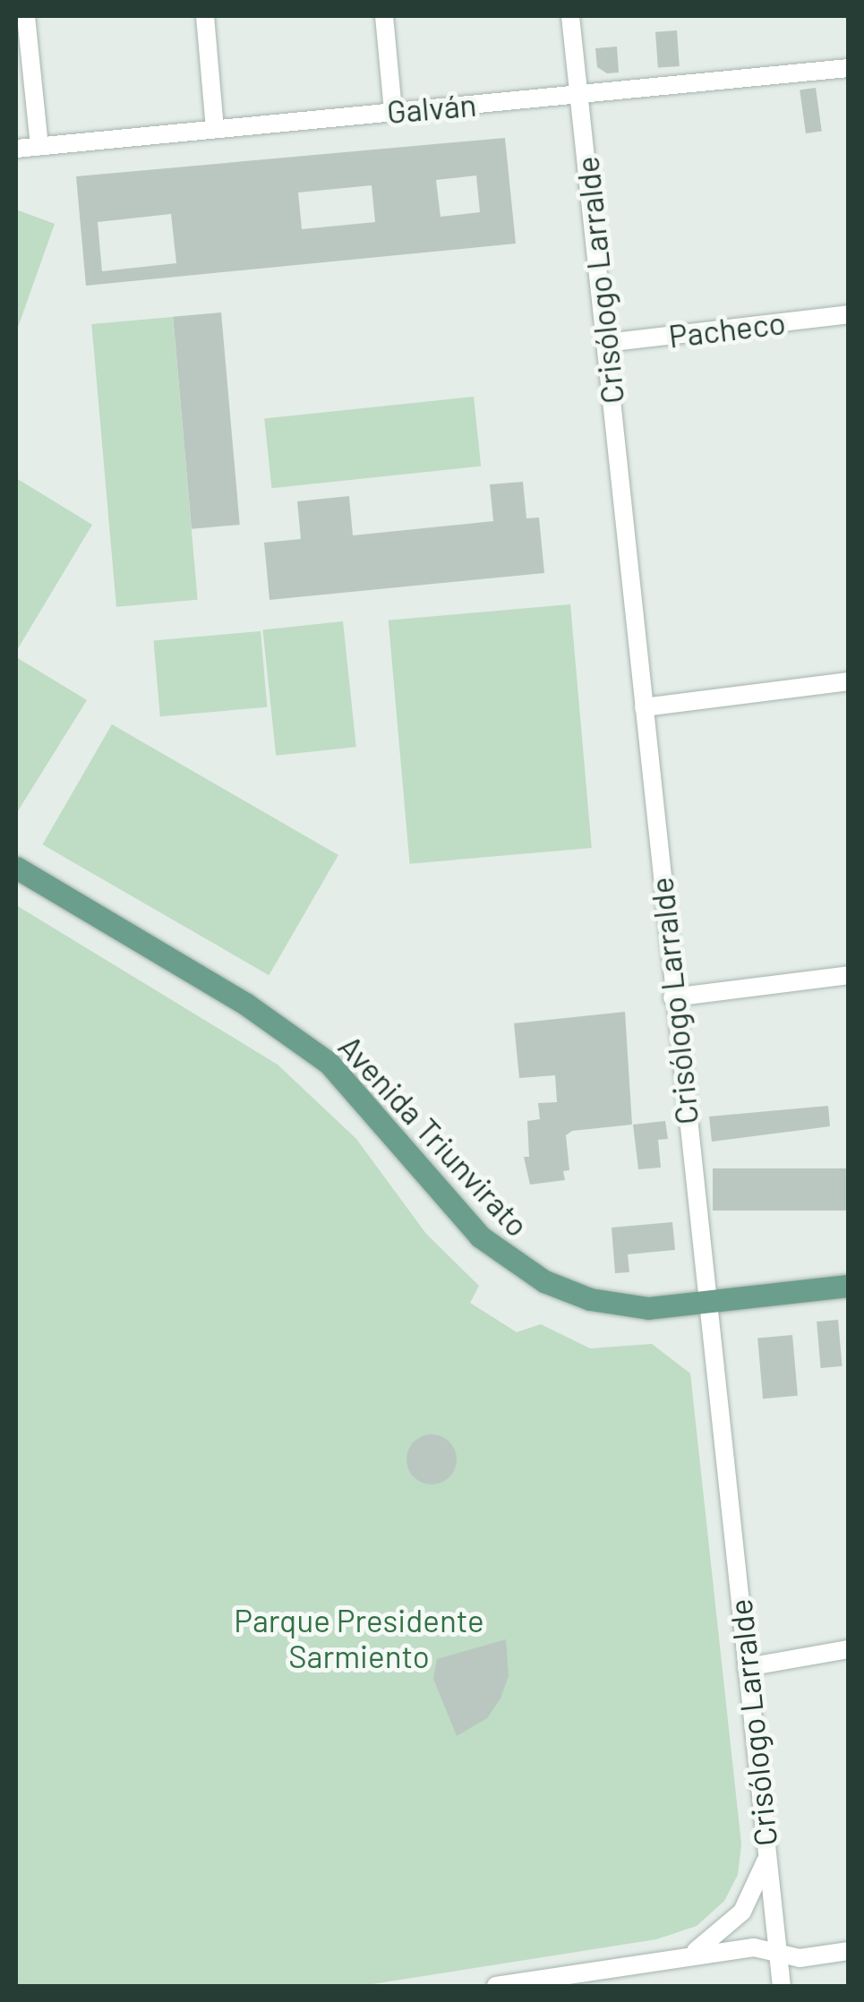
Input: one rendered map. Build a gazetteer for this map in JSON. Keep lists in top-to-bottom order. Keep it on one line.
{"streets":{"main road":["Avenida Triunvirato"],"street":["Galván","Crisólogo Larralde","Pacheco"]},"crossings":[["Galván","Crisólogo Larralde"],["Crisólogo Larralde","Pacheco"],["Crisólogo Larralde","Avenida Triunvirato"]],"parks":["Parque Presidente Sarmiento"]}
